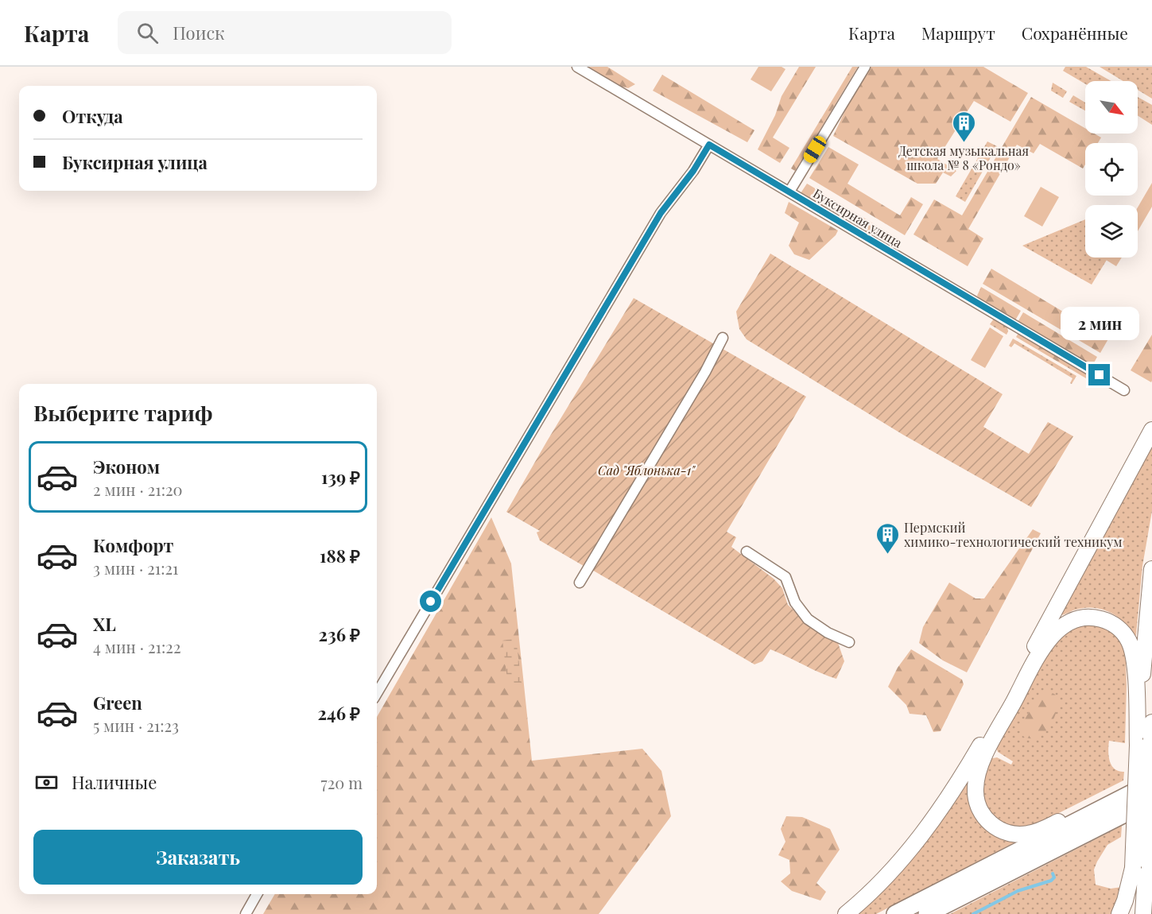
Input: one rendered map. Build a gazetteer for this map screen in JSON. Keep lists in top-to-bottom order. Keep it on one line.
{"streets":{"street":["Буксирная улица"]},"parks":["Сад \"Яблонька-1\""],"places":{"building":["Детская музыкальная школа № 8 «Рондо»","Пермский химико-технологический техникум"]},"north":"bottom right","page":{"header":"Карта","search":"Поиск","nav":["Карта","Маршрут","Сохранённые"],"banner":["Откуда","Буксирная улица"],"bubble":"2 мин","heading":"Выберите тариф","list":[{"name":"Эконом","note":"2 мин · 21:20","value":"139 ₽"},{"name":"Комфорт","note":"3 мин · 21:21","value":"188 ₽"},{"name":"XL","note":"4 мин · 21:22","value":"236 ₽"},{"name":"Green","note":"5 мин · 21:23","value":"246 ₽"}],"pay":["Наличные","720 m"],"buttons":"Заказать"}}
